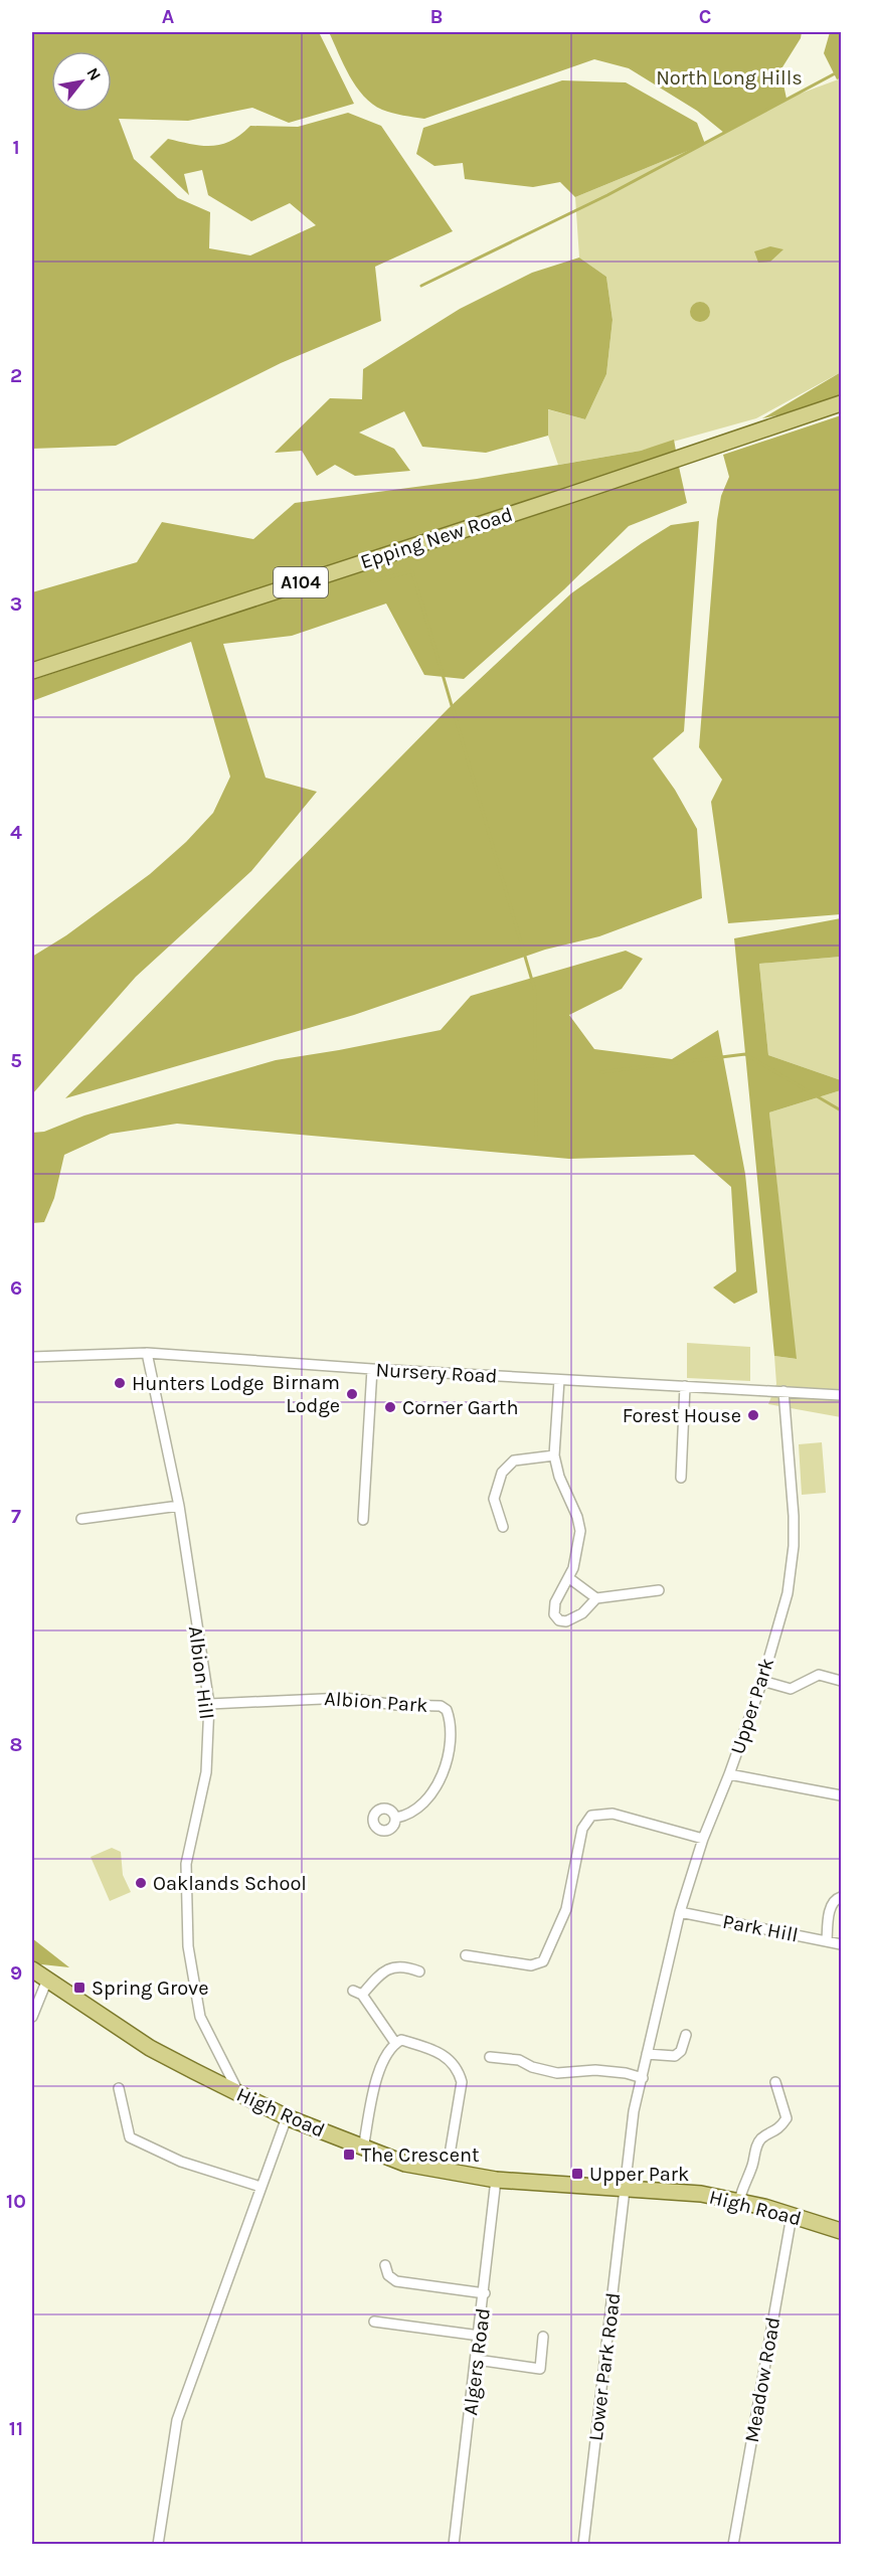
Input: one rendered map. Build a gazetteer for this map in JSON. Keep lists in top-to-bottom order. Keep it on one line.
{"streets":{"main road":["Epping New Road","A104","High Road"],"street":["Nursery Road","Albion Hill","Albion Park","Upper Park","Park Hill","Algers Road","Lower Park Road","Meadow Road"]},"crossings":[["Nursery Road","Albion Hill"],["Nursery Road","Upper Park"],["Albion Hill","Albion Park"],["Albion Hill","High Road"],["Upper Park","Park Hill"],["Upper Park","High Road"],["Upper Park","Lower Park Road"],["High Road","Algers Road"],["High Road","Lower Park Road"],["High Road","Meadow Road"]],"parks":["North Long Hills"],"places":{"other":["Hunters Lodge","Birnam Lodge","Corner Garth","Forest House","Oaklands School"],"transit":["Spring Grove","The Crescent","Upper Park"]},"north":"top right","grid":{"columns":["A","B","C"],"rows":["1","2","3","4","5","6","7","8","9","10","11"]}}
